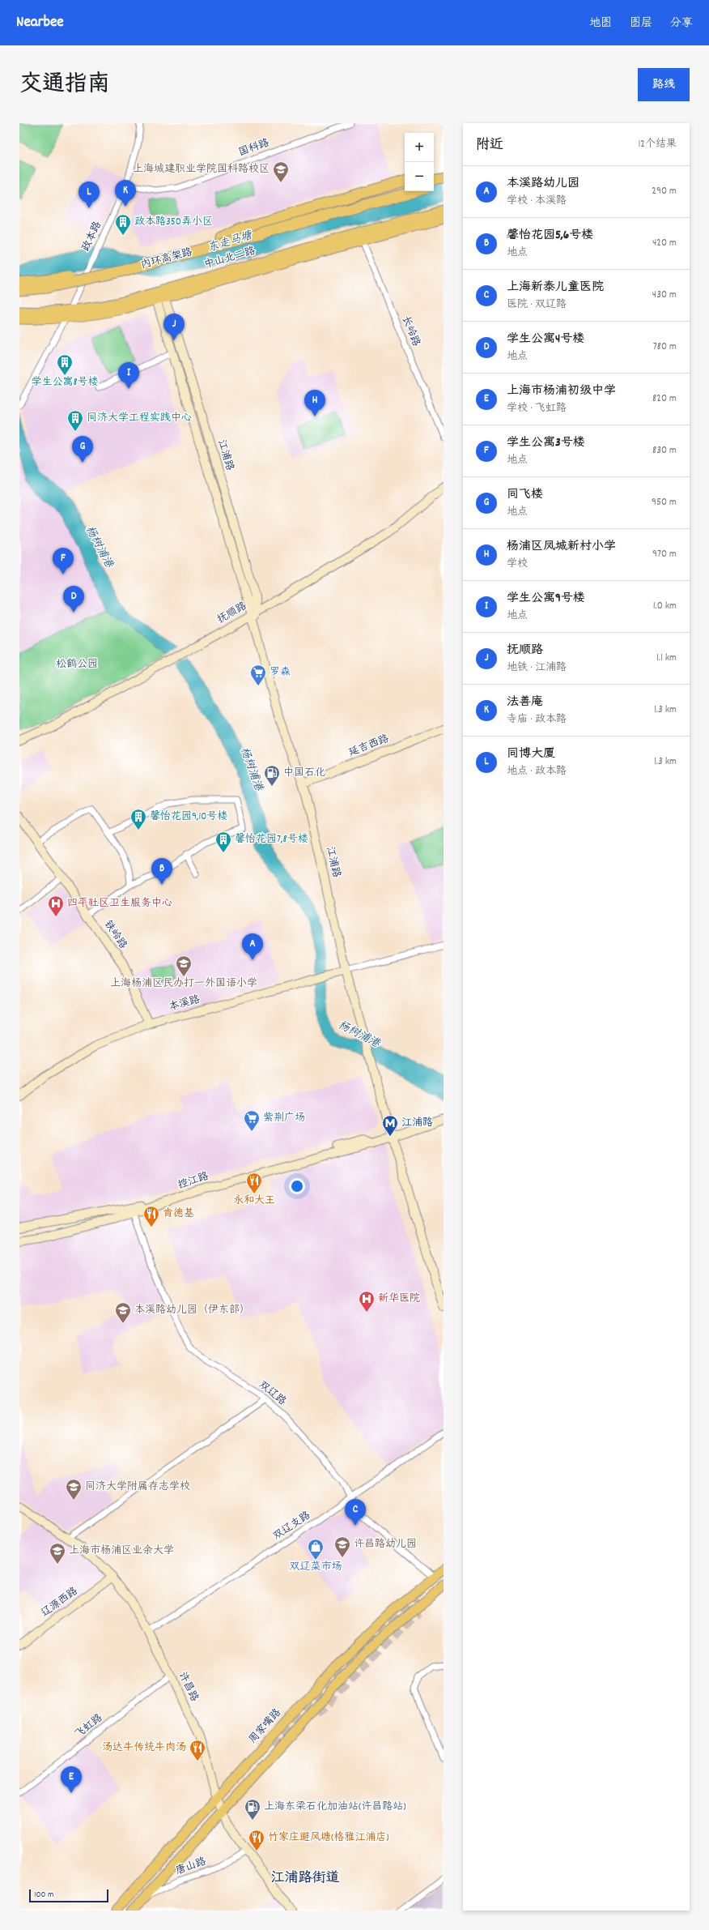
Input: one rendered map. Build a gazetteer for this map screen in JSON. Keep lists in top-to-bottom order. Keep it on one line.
{"streets":{"highway":["内环高架路"],"main road":["中山北二路","周家嘴路"],"street":["国科路","政本路","长岭路","江浦路","抚顺路","延吉西路","铁岭路","本溪路","控江路","双辽路","双辽支路","辽源西路","许昌路","飞虹路","唐山路"]},"crossings":[["国科路","政本路"],["政本路","中山北二路"],["中山北二路","长岭路"],["中山北二路","江浦路"],["江浦路","抚顺路"],["江浦路","延吉西路"],["江浦路","本溪路"],["江浦路","控江路"],["铁岭路","本溪路"],["控江路","双辽路"],["双辽路","双辽支路"],["双辽路","周家嘴路"],["双辽支路","许昌路"],["辽源西路","许昌路"],["许昌路","飞虹路"],["许昌路","周家嘴路"],["许昌路","唐山路"]],"districts":["江浦路街道"],"water":["东走马塘","杨树浦港"],"parks":["松鹤公园"],"places":{"school or university":["上海城建职业学院国科路校区","‌上海杨浦区民办打一外国语小学","本溪路幼儿园（伊东部）","同济大学附属存志学校","许昌路幼儿园","上海市杨浦区业余大学"],"building":["政本路350弄小区","学生公寓8号楼","同济大学工程实践中心","馨怡花园9,10号楼","馨怡花园7,8号楼"],"supermarket":["罗森","紫荆广场"],"fuel station":["中国石化","上海东梁石化加油站(许昌路站)"],"hospital":["四平社区卫生服务中心","新华医院"],"metro station":["江浦路"],"restaurant":["永和大王","肯德基","汤达牛传统牛肉汤","竹家庄避风塘(格雅江浦店)"],"shop":["双辽菜市场"]},"scale_bar":"100 m","page":{"header":"Nearbee","nav":["地图","图层","分享"],"title":"交通指南","buttons":"路线","heading":["附近","12个结果"],"map_buttons":["+","−"],"list":[{"mark":"A","name":"本溪路幼儿园","note":"学校 · 本溪路","value":"290 m"},{"mark":"B","name":"馨怡花园5,6号楼","note":"地点","value":"420 m"},{"mark":"C","name":"上海新泰儿童医院","note":"医院 · 双辽路","value":"430 m"},{"mark":"D","name":"学生公寓4号楼","note":"地点","value":"780 m"},{"mark":"E","name":"上海市杨浦初级中学","note":"学校 · 飞虹路","value":"820 m"},{"mark":"F","name":"学生公寓3号楼","note":"地点","value":"830 m"},{"mark":"G","name":"同飞楼","note":"地点","value":"950 m"},{"mark":"H","name":"杨浦区凤城新村小学","note":"学校","value":"970 m"},{"mark":"I","name":"学生公寓9号楼","note":"地点","value":"1.0 km"},{"mark":"J","name":"抚顺路","note":"地铁 · 江浦路","value":"1.1 km"},{"mark":"K","name":"法善庵","note":"寺庙 · 政本路","value":"1.3 km"},{"mark":"L","name":"同博大厦","note":"地点 · 政本路","value":"1.3 km"}],"pins":["K","L","J","I","H","G","F","D","B","A","C","E"],"scale":"100 m"}}
